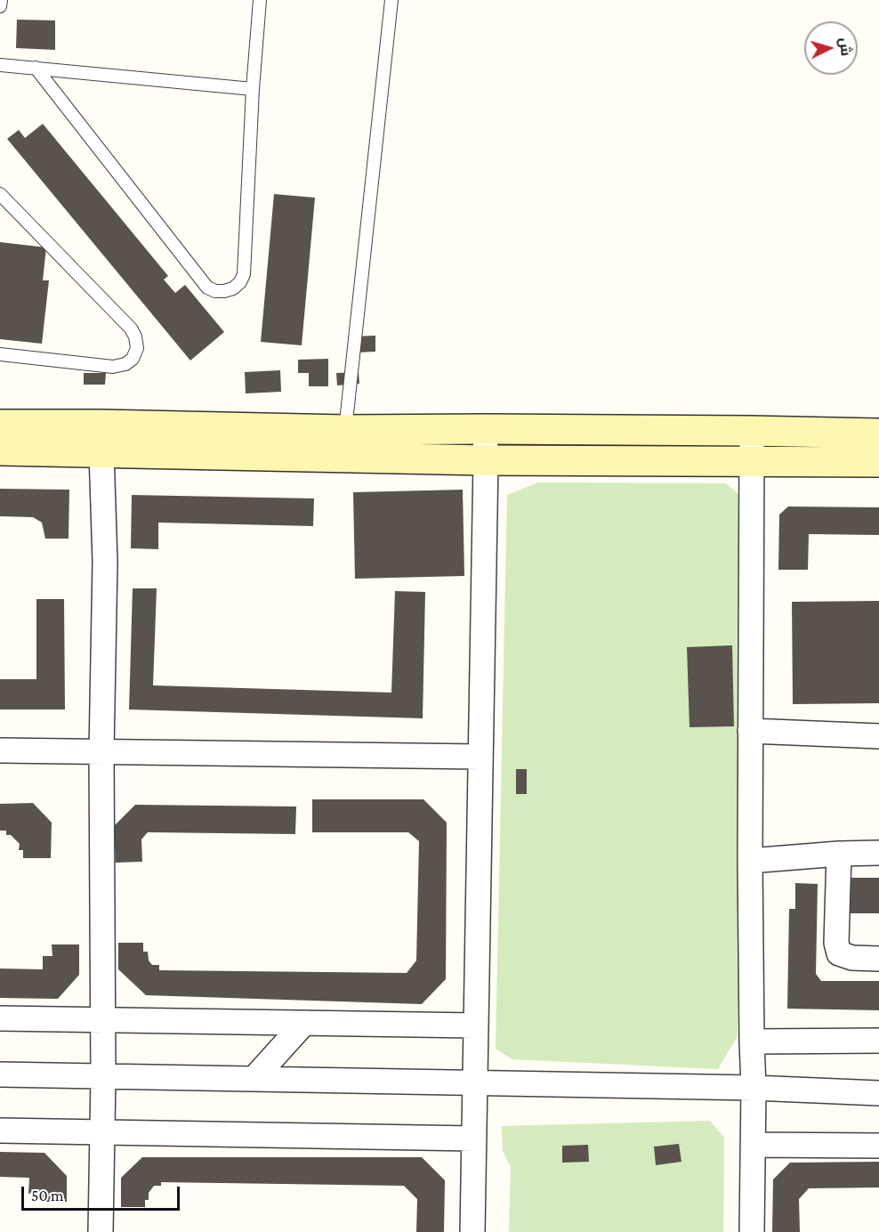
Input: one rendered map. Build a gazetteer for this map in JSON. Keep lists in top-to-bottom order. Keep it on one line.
{"scale_bar":"50 m","north":"right"}
